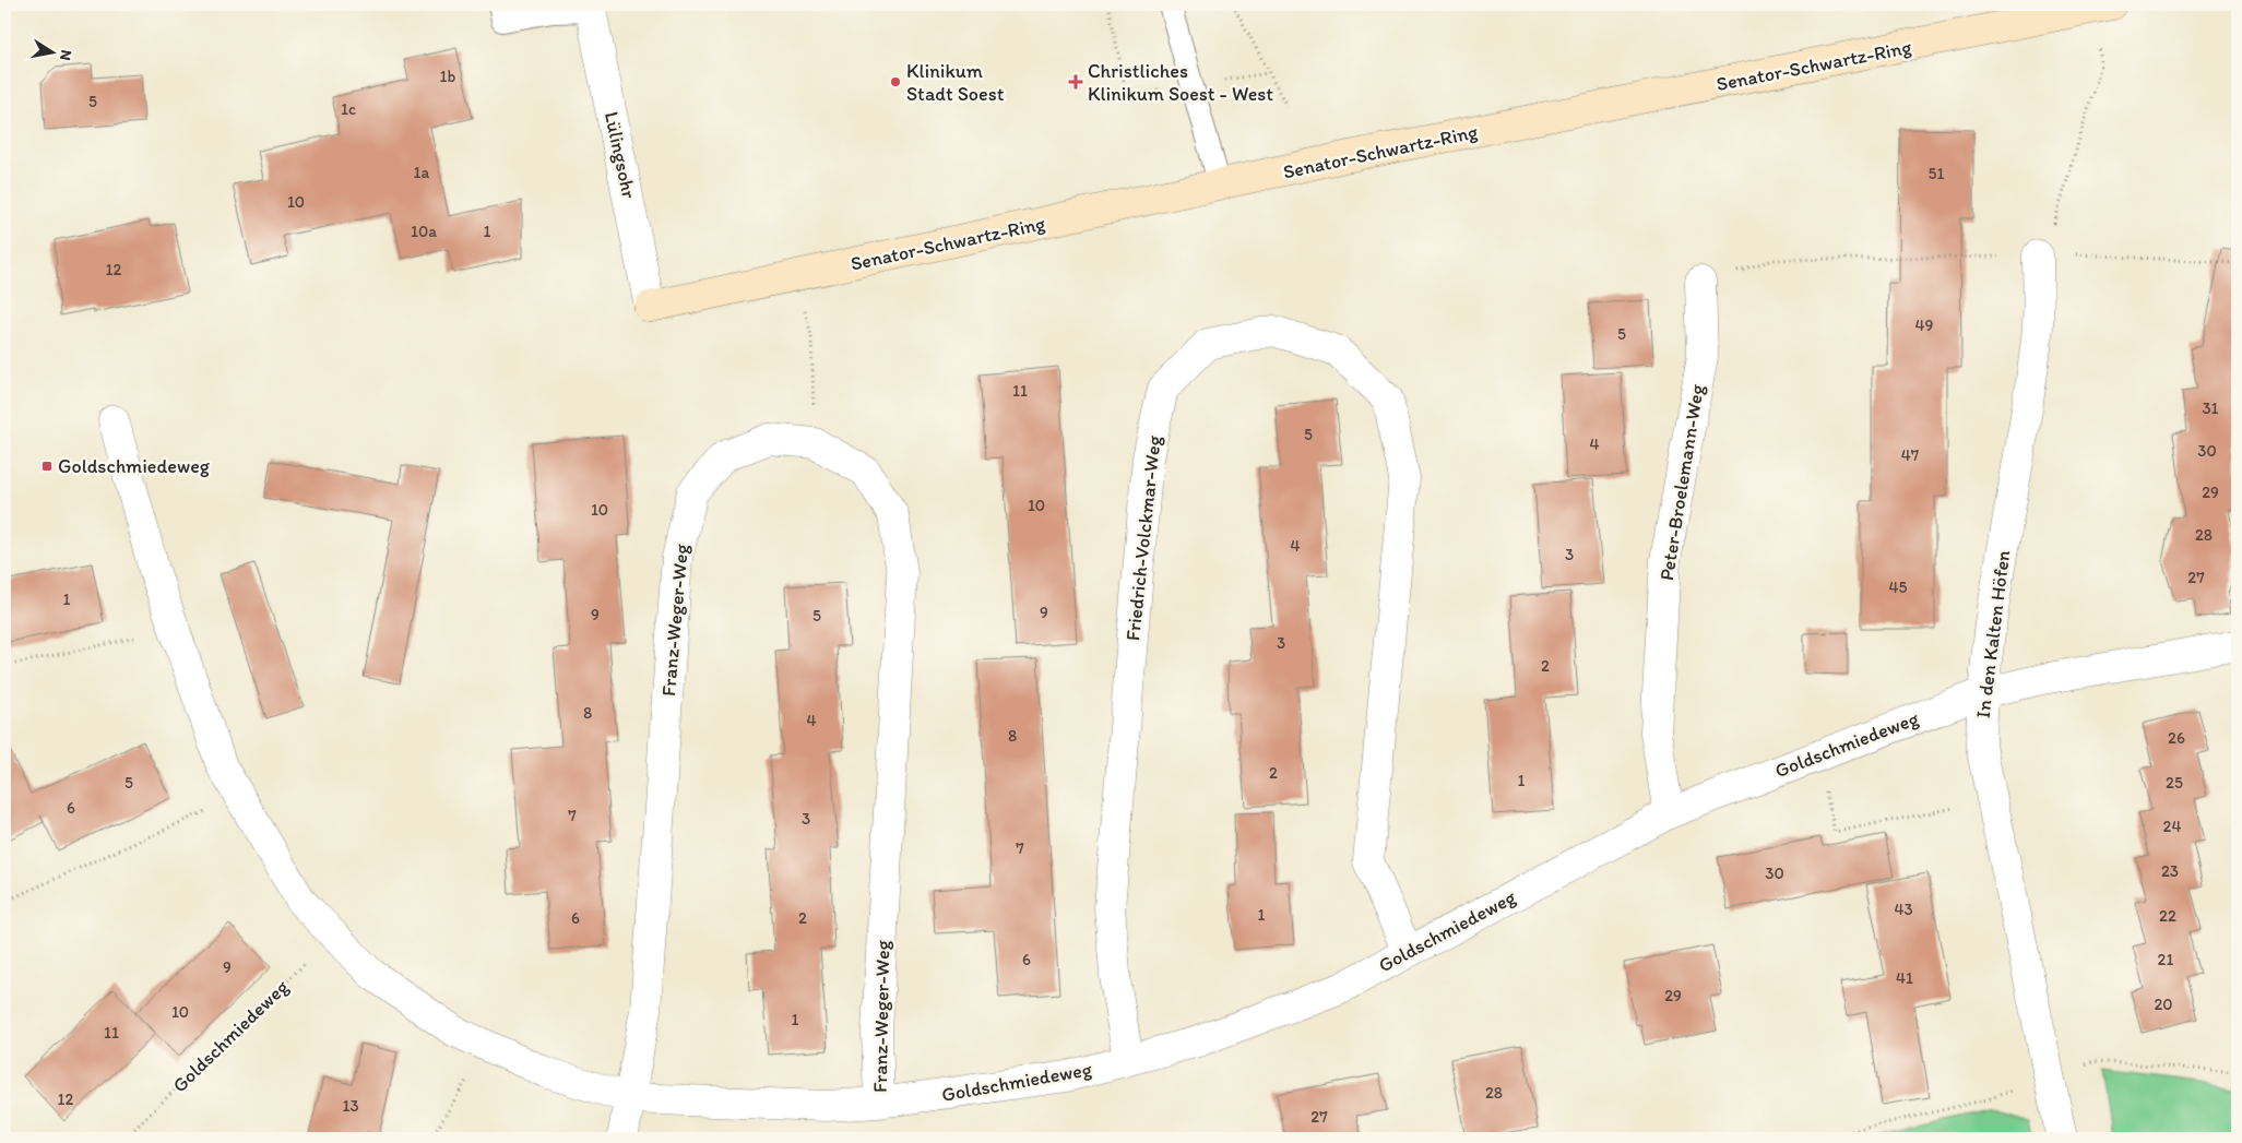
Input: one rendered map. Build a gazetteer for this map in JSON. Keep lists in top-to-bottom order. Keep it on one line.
{"streets":{"main road":["Senator-Schwartz-Ring"],"street":["Lülingsohr","Peter-Broelemann-Weg","Friedrich-Volckmar-Weg","Franz-Weger-Weg","In den Kalten Höfen","Goldschmiedeweg"]},"crossings":[["Senator-Schwartz-Ring","Lülingsohr"],["Peter-Broelemann-Weg","Goldschmiedeweg"],["Friedrich-Volckmar-Weg","Goldschmiedeweg"],["Franz-Weger-Weg","Goldschmiedeweg"],["In den Kalten Höfen","Goldschmiedeweg"]],"places":{"other":["Klinikum Stadt Soest"],"health":["Christliches Klinikum Soest - West"],"transit":["Goldschmiedeweg"]},"house_numbers":["1b","5","1c","1a","51","10","10a","1","12","49","5","11","31","5","4","30","47","29","10","10","28","4","3","27","45","1","9","9","5","3","2","8","4","8","26","2","1","5","25","6","7","3","24","7","23","30","43","1","22","6","2","6","21","9","41","29","20","10","1","11","28","12","13","27"],"north":"right"}
